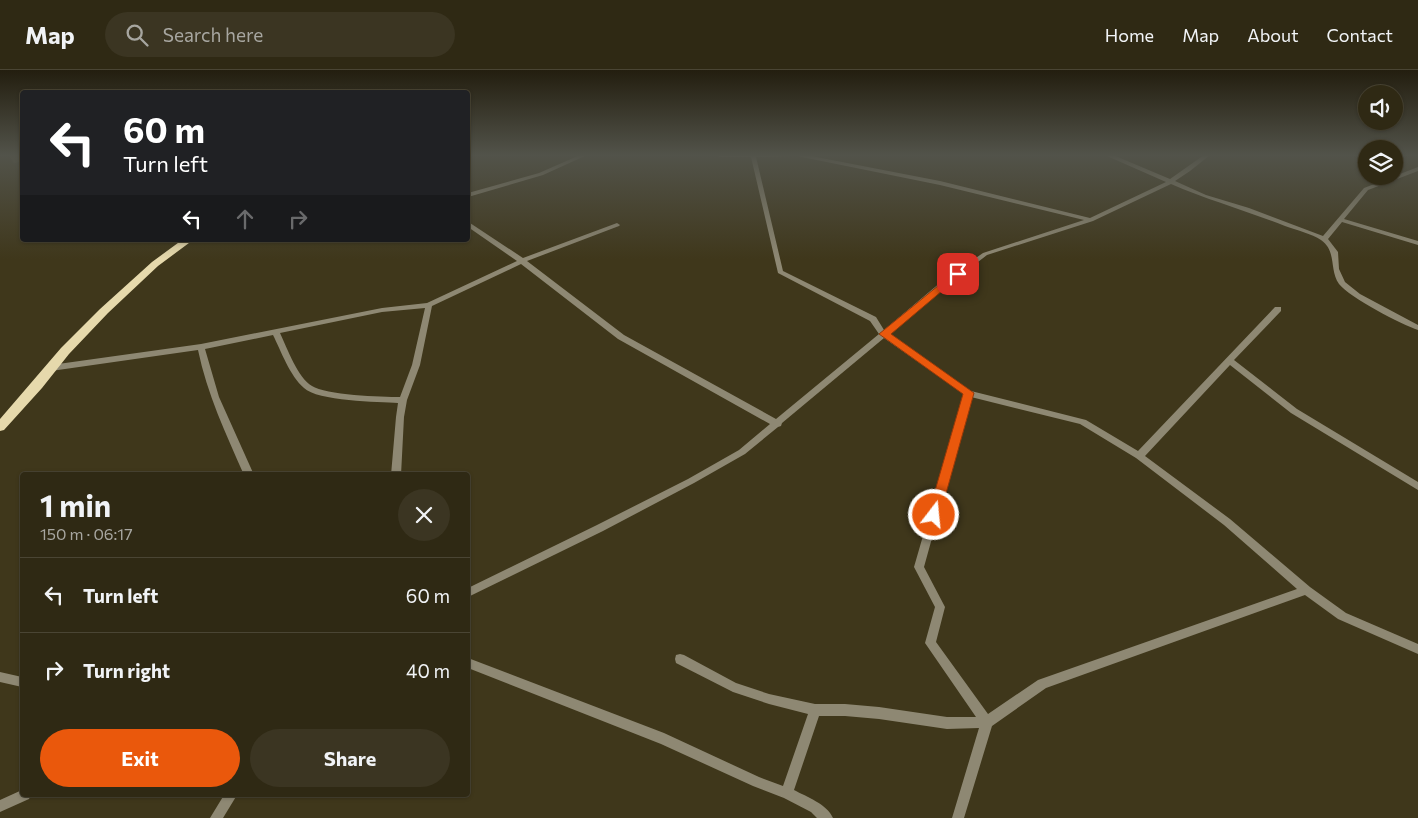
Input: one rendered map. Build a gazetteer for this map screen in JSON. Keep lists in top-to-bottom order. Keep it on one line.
{"page":{"header":"Map","search":"Search here","nav":["Home","Map","About","Contact"],"turn":["60 m","Turn left"],"heading":["1 min","150 m · 06:17"],"list":[{"name":"Turn left","value":"60 m"},{"name":"Turn right","value":"40 m"}],"buttons":["Exit","Share"]}}
